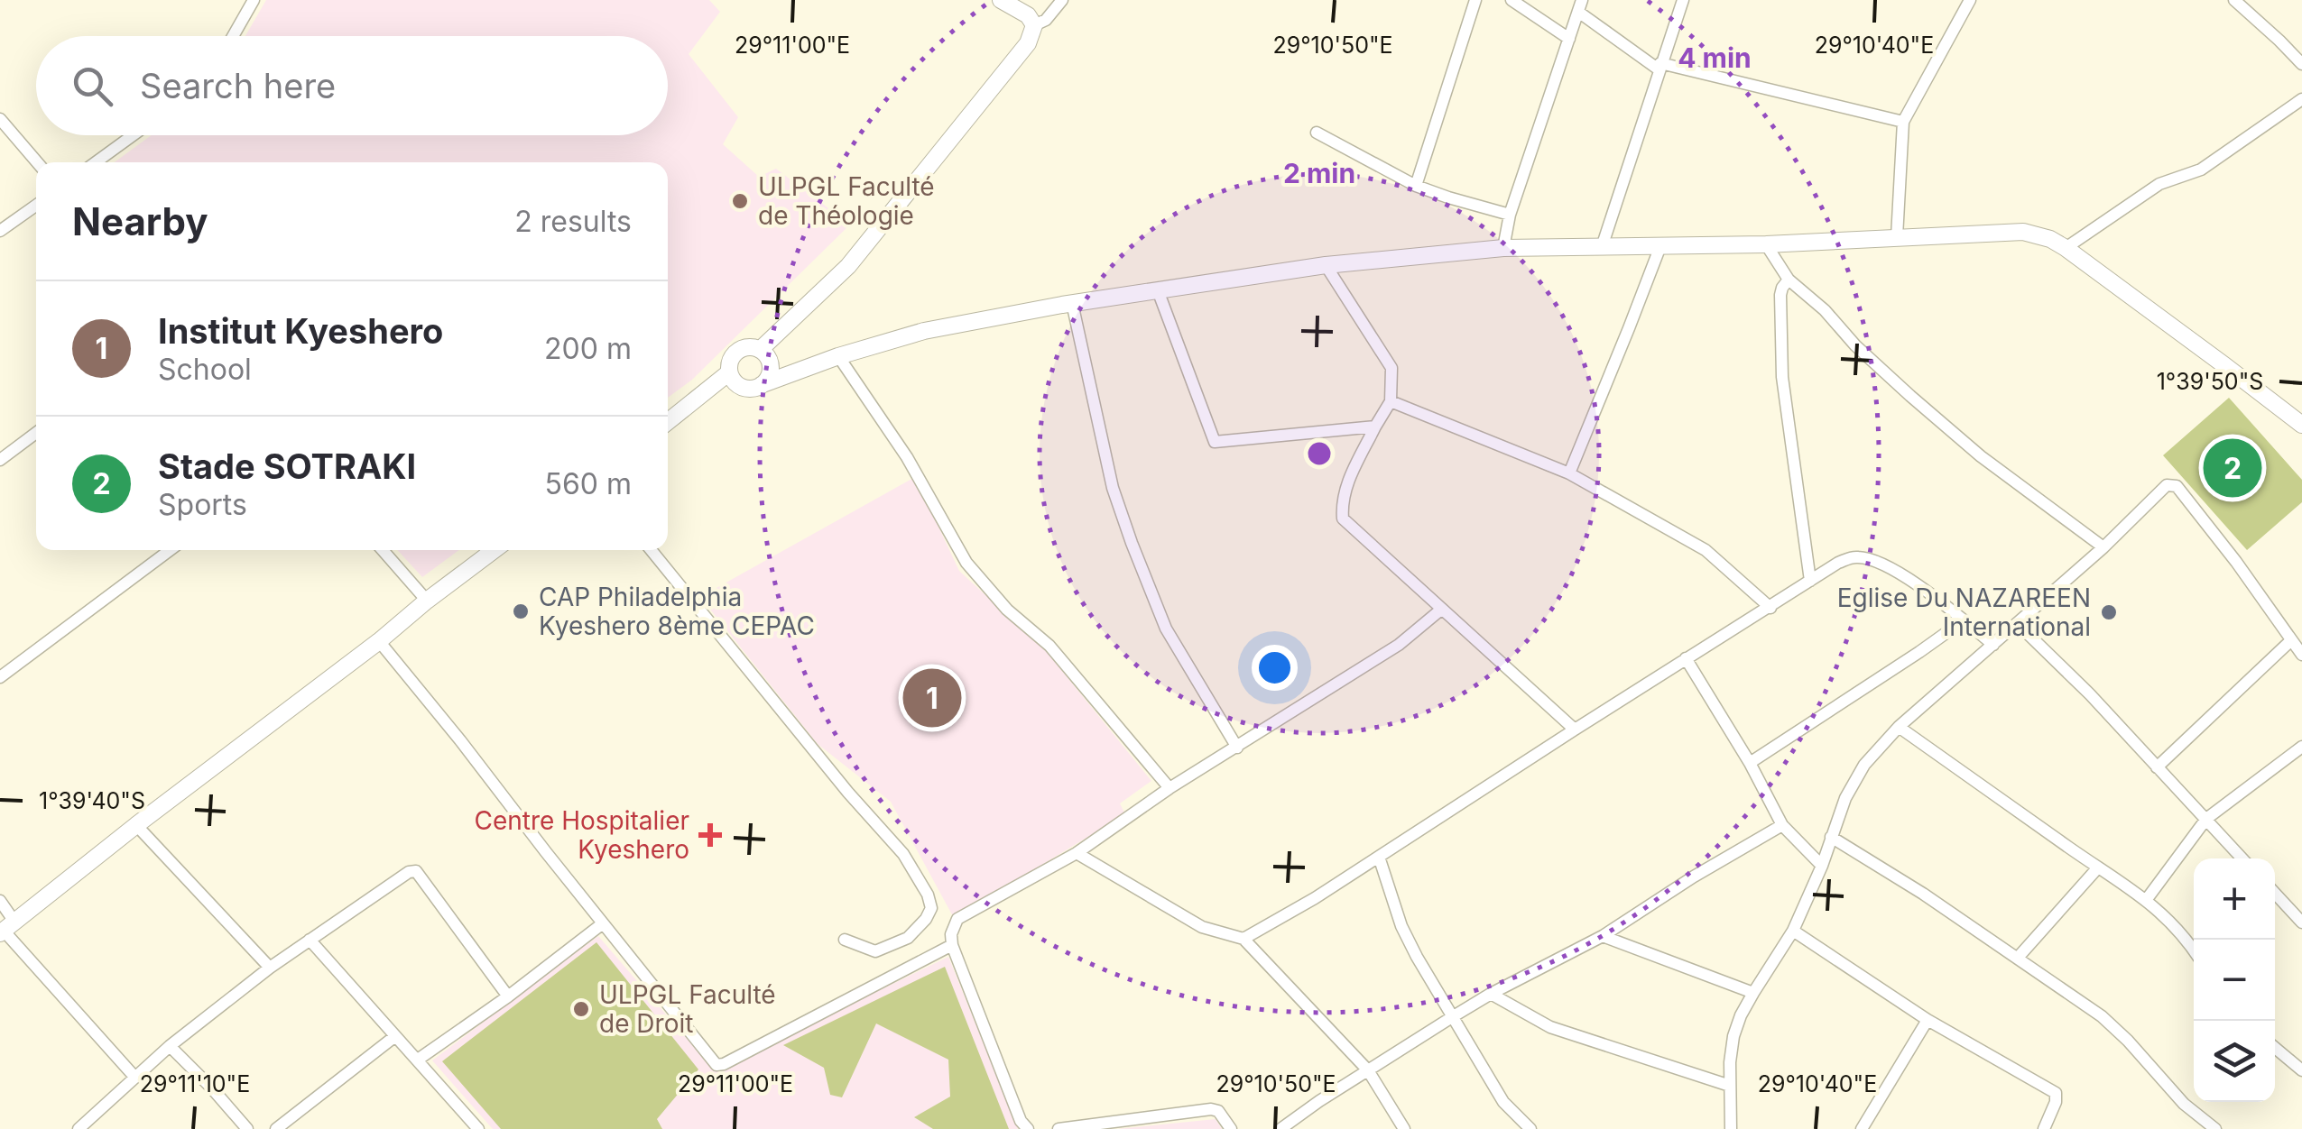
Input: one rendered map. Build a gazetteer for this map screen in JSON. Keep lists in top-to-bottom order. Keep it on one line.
{"places":{"other":["ULPGL Faculté de Théologie","CAP Philadelphia Kyeshero 8ème CEPAC","Eglise Du NAZAREEN International","ULPGL Faculté de Droit"],"health":["Centre Hospitalier Kyeshero"]},"page":{"search":"Search here","heading":["Nearby","2 results"],"list":[{"mark":"1","name":"Institut Kyeshero","note":"School","value":"200 m"},{"mark":"2","name":"Stade SOTRAKI","note":"Sports","value":"560 m"}],"pins":["2","1"],"map_buttons":["+","−"]},"coordinates":["29°11'00\"E","29°10'50\"E","29°10'40\"E","1°39'50\"S","1°39'40\"S","29°11'10\"E"],"rings":["4 min","2 min"]}
